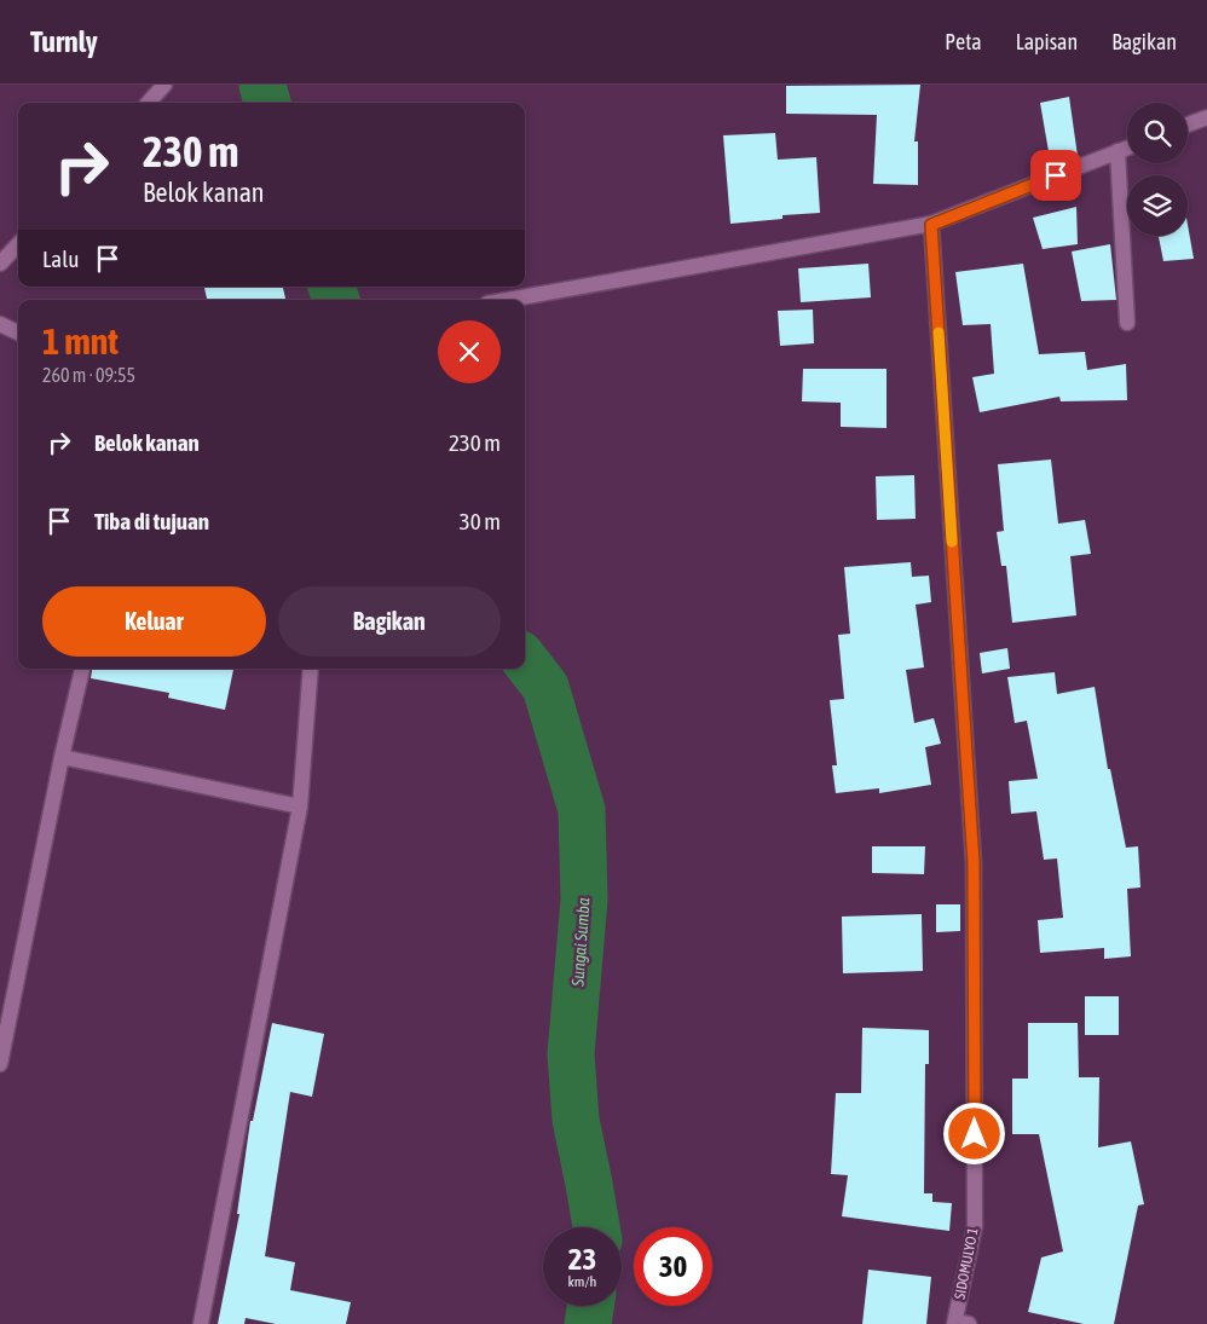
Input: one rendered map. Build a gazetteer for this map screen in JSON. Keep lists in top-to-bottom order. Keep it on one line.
{"streets":{"street":["SIDOMULYO 1"]},"water":["Sungai Sumba"],"page":{"header":"Turnly","nav":["Peta","Lapisan","Bagikan"],"turn":["230 m","Belok kanan"],"then":"Lalu","heading":["1 mnt","260 m · 09:55"],"list":[{"name":"Belok kanan","value":"230 m"},{"name":"Tiba di tujuan","value":"30 m"}],"buttons":["Keluar","Bagikan"],"speed":"23 km/h","limit":"30"}}
